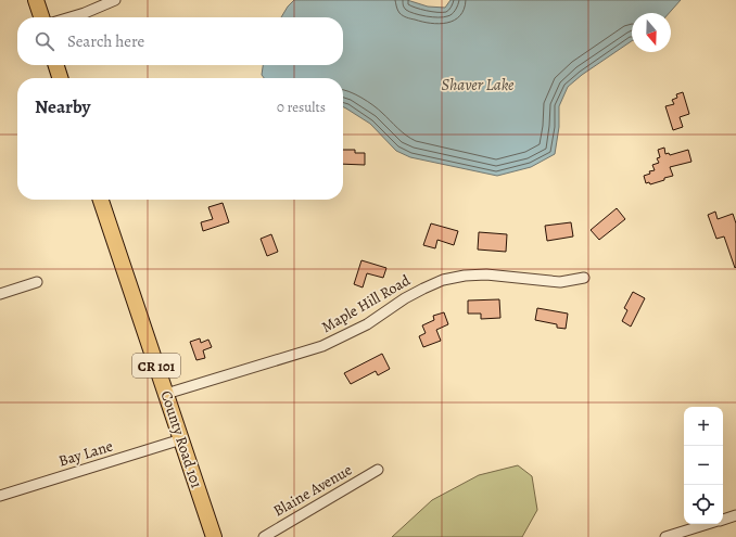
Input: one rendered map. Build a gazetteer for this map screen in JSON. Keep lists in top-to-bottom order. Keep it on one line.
{"streets":{"main road":["CR 101","County Road 101"],"street":["Maple Hill Road","Bay Lane","Blaine Avenue"]},"crossings":[["Maple Hill Road","County Road 101"],["County Road 101","Bay Lane"]],"water":["Shaver Lake"],"north":"bottom","page":{"search":"Search here","heading":["Nearby","0 results"],"map_buttons":["+","−"]}}
